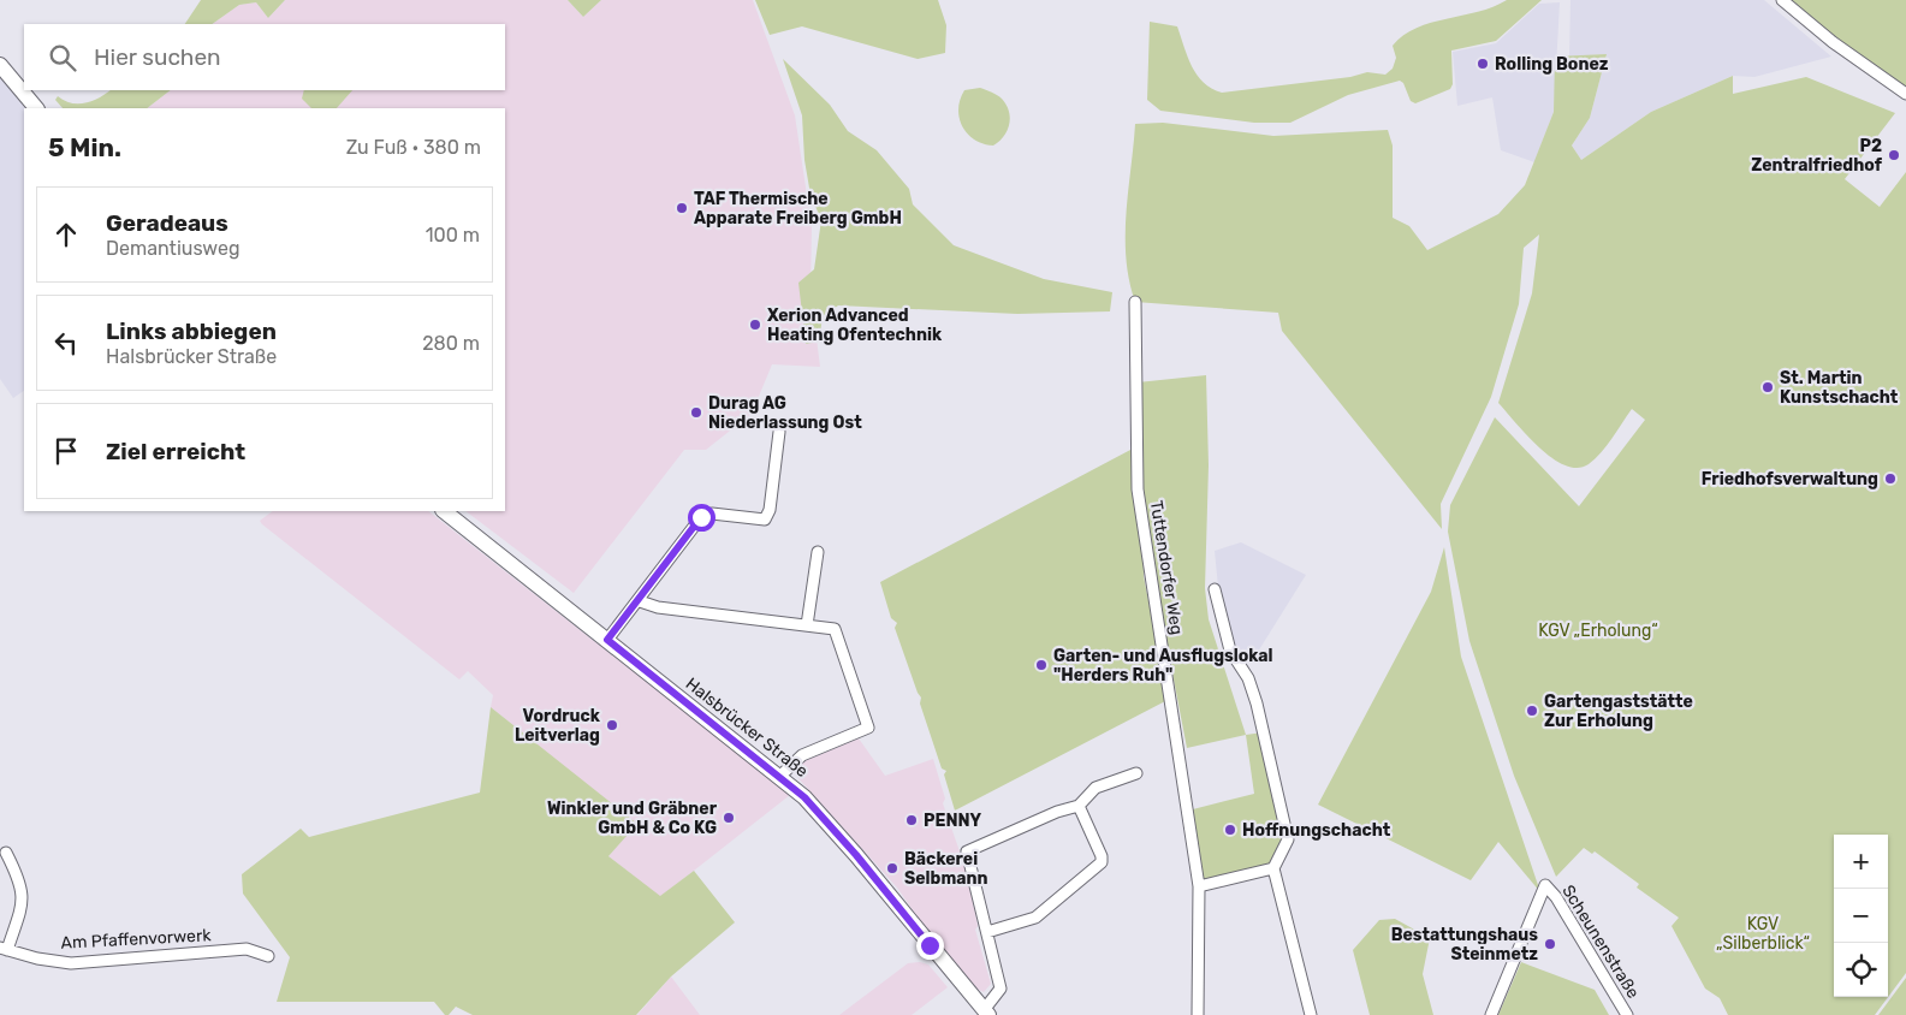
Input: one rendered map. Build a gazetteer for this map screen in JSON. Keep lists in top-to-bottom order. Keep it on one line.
{"streets":{"main road":["Halsbrücker Straße"],"street":["Tuttendorfer Weg","Am Pfaffenvorwerk","Scheunenstraße"]},"parks":["KGV „Erholung“","KGV „Silberblick“"],"places":["Rolling Bonez","P2 Zentralfriedhof","TAF Thermische Apparate Freiberg GmbH","Xerion Advanced Heating Ofentechnik","St. Martin Kunstschacht","Durag AG Niederlassung Ost","Friedhofsverwaltung","Garten- und Ausflugslokal \"Herders Ruh\"","Gartengaststätte Zur Erholung","Vordruck Leitverlag","Winkler und Gräbner GmbH & Co KG","PENNY","Hoffnungschacht","Bäckerei Selbmann","Bestattungshaus Steinmetz"],"page":{"search":"Hier suchen","heading":["5 Min.","Zu Fuß · 380 m"],"list":[["Geradeaus","Demantiusweg","100 m"],["Links abbiegen","Halsbrücker Straße","280 m"],"Ziel erreicht"],"map_buttons":["+","−"]}}
